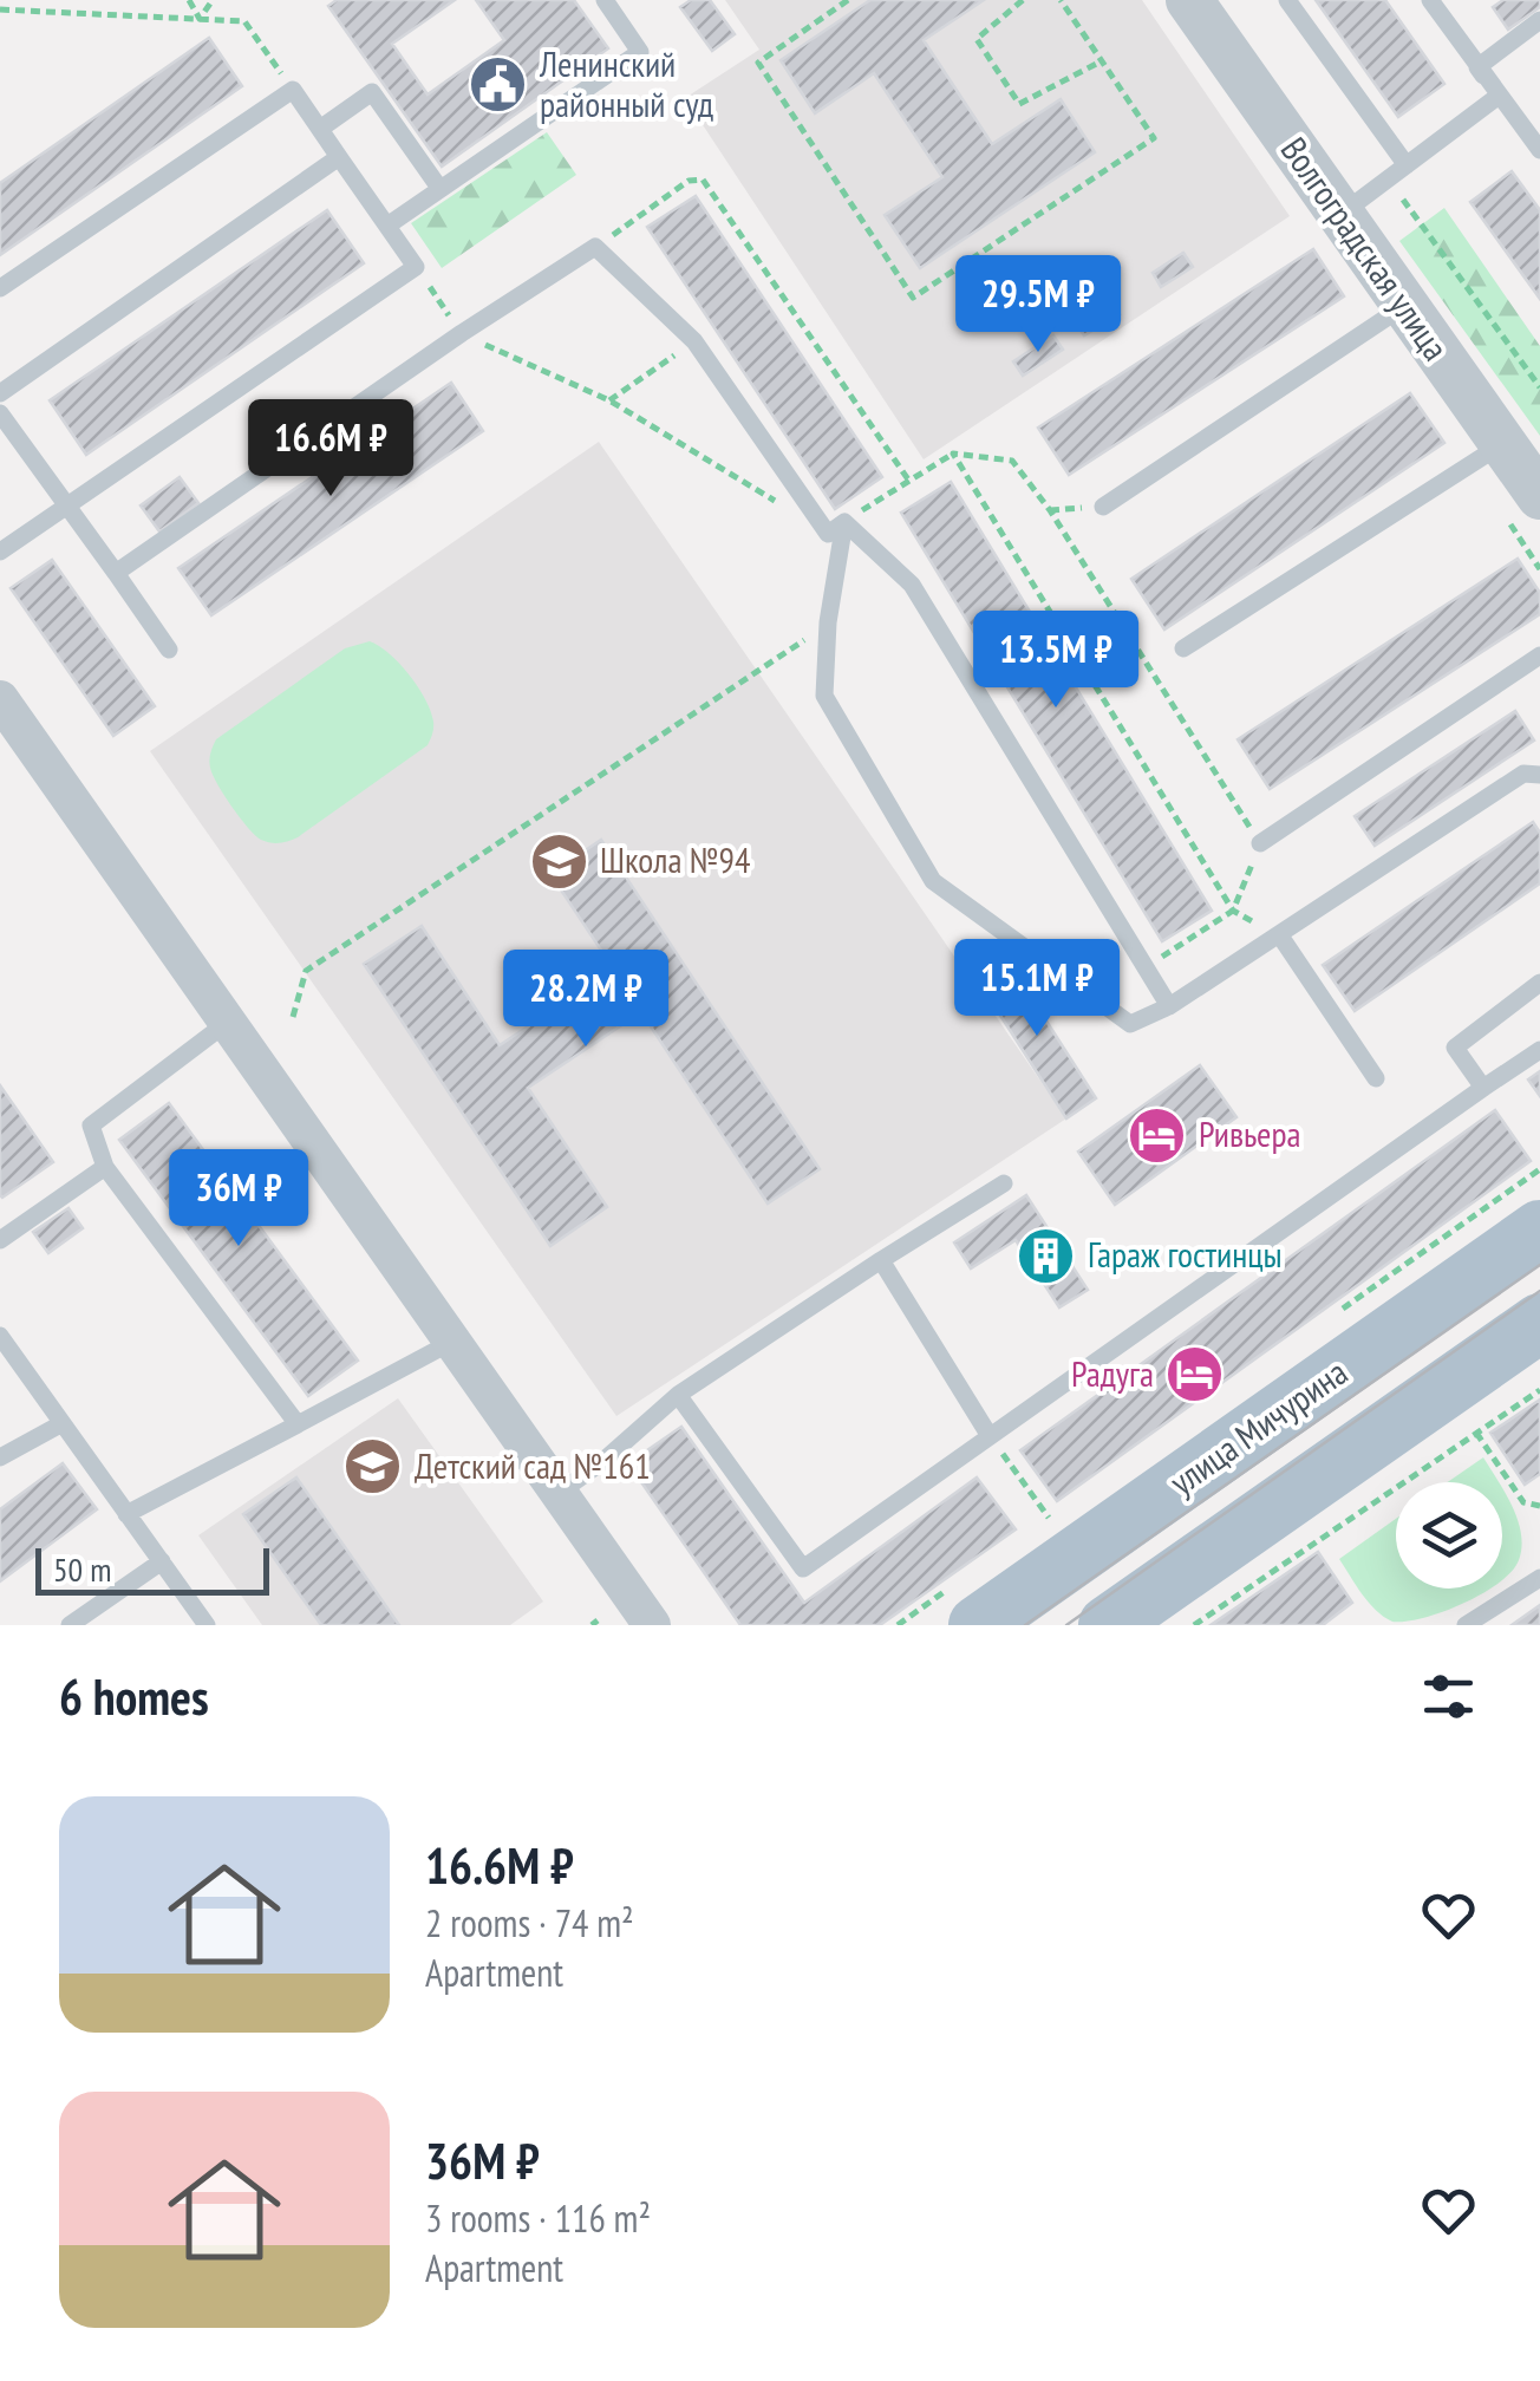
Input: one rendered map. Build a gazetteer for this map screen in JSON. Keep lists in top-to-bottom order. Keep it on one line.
{"streets":{"main road":["улица Мичурина"],"street":["Волгоградская улица"]},"places":{"public building":["Ленинский районный суд"],"school or university":["Школа №94","Детский сад №161"],"hotel":["Ривьера","Радуга"],"building":["Гараж гостинцы"]},"scale_bar":"50 m","page":{"price":["29.5M ₽","16.6M ₽","13.5M ₽","15.1M ₽","28.2M ₽","36M ₽"],"scale":"50 m","heading":"6 homes","list":[{"name":"16.6M ₽","note":"2 rooms · 74 m² · Apartment"},{"name":"36M ₽","note":"3 rooms · 116 m² · Apartment"}]}}
